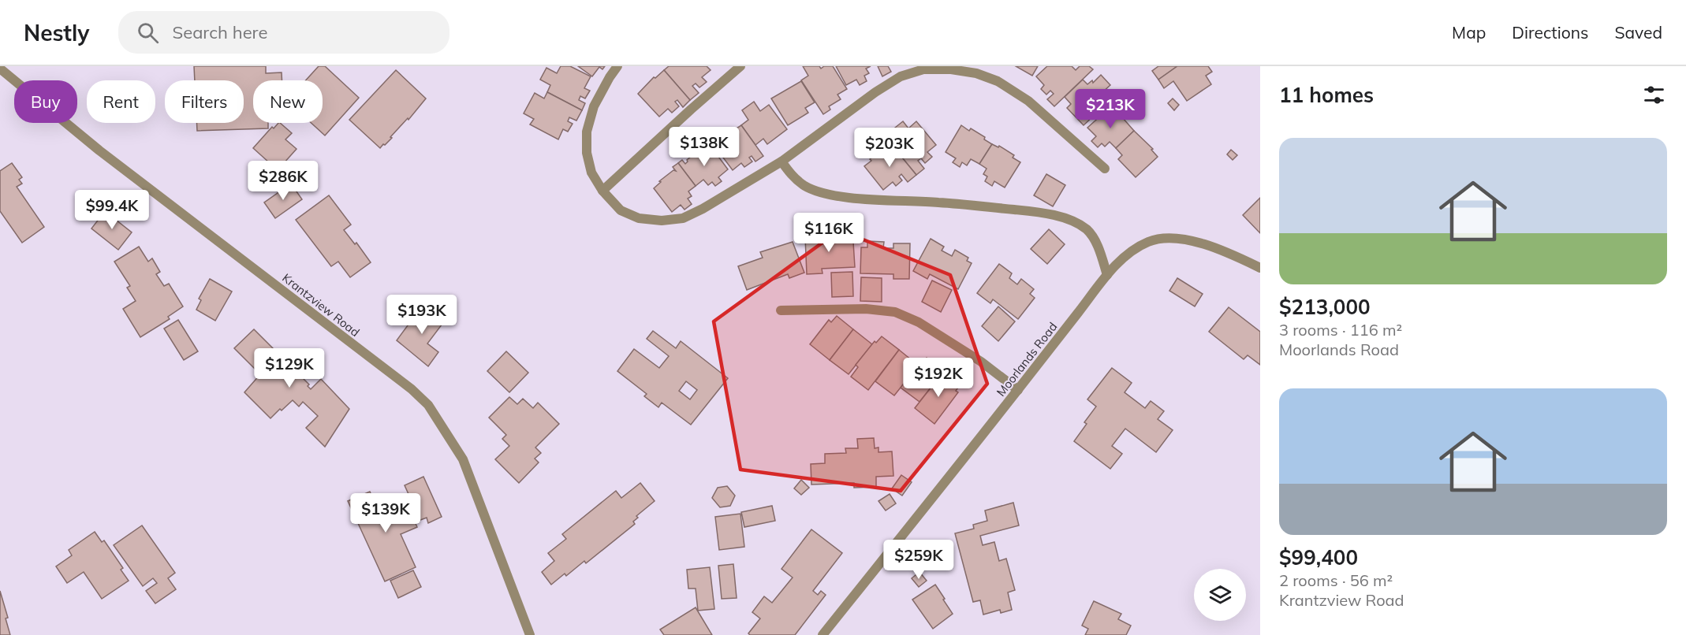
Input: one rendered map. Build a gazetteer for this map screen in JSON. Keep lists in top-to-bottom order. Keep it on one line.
{"streets":{"street":["Krantzview Road","Moorlands Road"]},"page":{"header":"Nestly","search":"Search here","nav":["Map","Directions","Saved"],"heading":"11 homes","chip":["Buy","Rent","Filters","New"],"price":["$213K","$138K","$203K","$286K","$99.4K","$116K","$193K","$129K","$192K","$139K","$259K"],"list":[{"name":"$213,000","note":"3 rooms · 116 m² · Moorlands Road"},{"name":"$99,400","note":"2 rooms · 56 m² · Krantzview Road"}]}}
